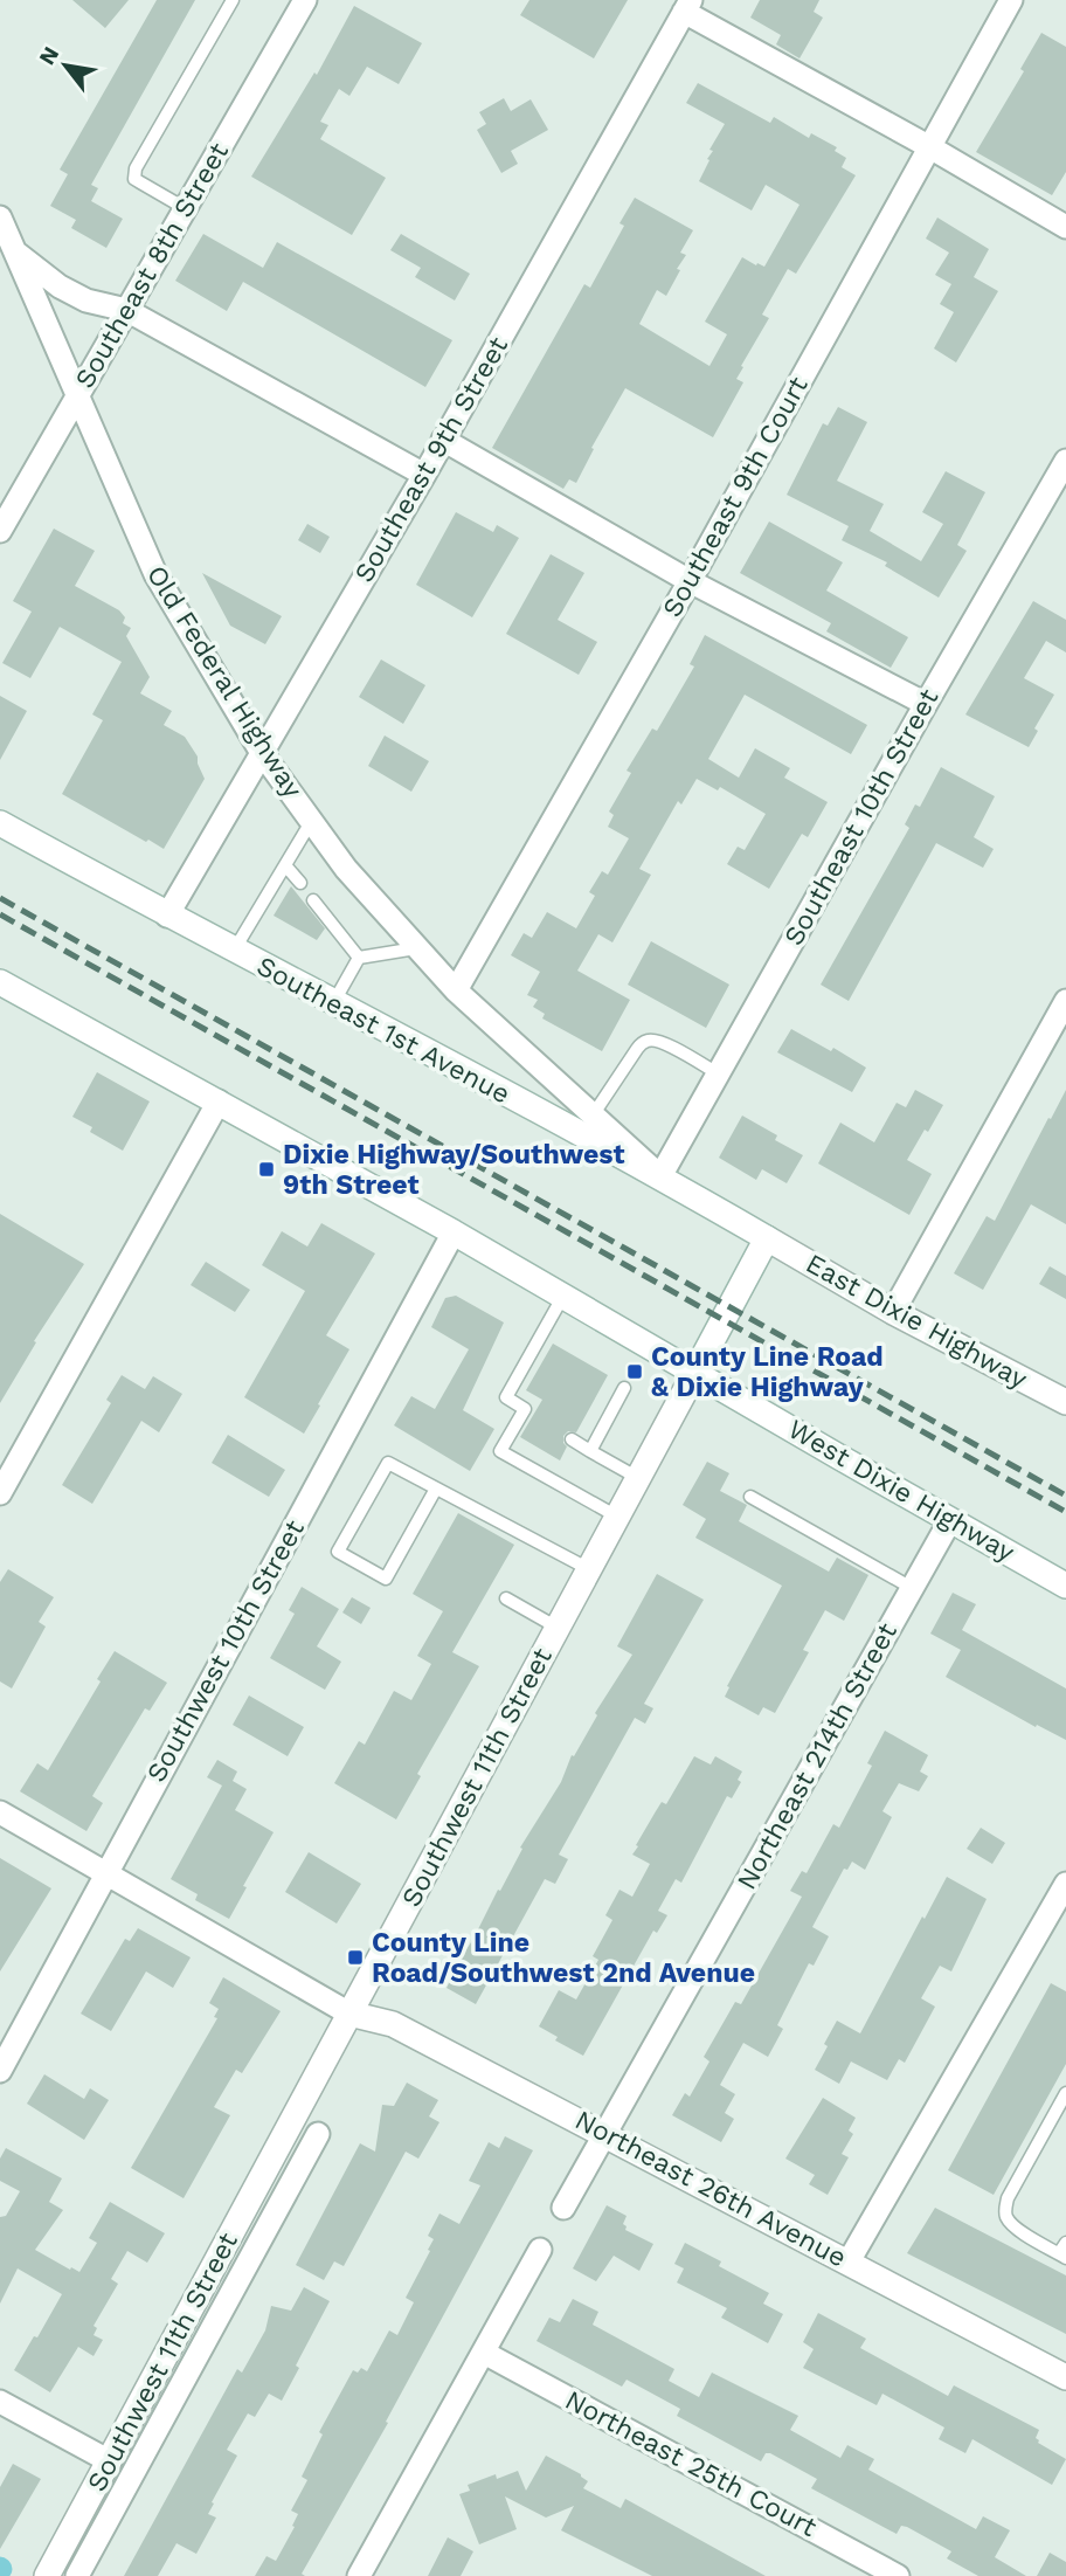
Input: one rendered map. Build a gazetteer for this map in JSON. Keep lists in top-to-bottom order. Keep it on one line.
{"streets":{"street":["Southeast 8th Street","Southeast 9th Street","Southeast 9th Court","Old Federal Highway","Southeast 10th Street","Southeast 1st Avenue","East Dixie Highway","West Dixie Highway","Southwest 10th Street","Northeast 214th Street","Southwest 11th Street","Northeast 26th Avenue","Northeast 25th Court"]},"crossings":[["Southeast 8th Street","Old Federal Highway"],["Southeast 9th Street","Old Federal Highway"],["Southeast 9th Street","Southeast 1st Avenue"],["Southeast 9th Court","Old Federal Highway"],["Old Federal Highway","Southeast 10th Street"],["Old Federal Highway","Southeast 1st Avenue"],["Southeast 10th Street","Southeast 1st Avenue"],["Southeast 1st Avenue","East Dixie Highway"],["Southeast 1st Avenue","Southwest 11th Street"],["East Dixie Highway","Southwest 11th Street"],["West Dixie Highway","Southwest 10th Street"],["West Dixie Highway","Northeast 214th Street"],["West Dixie Highway","Southwest 11th Street"],["Northeast 214th Street","Northeast 26th Avenue"],["Southwest 11th Street","Northeast 26th Avenue"]],"places":{"transit":["Dixie Highway/Southwest 9th Street","County Line Road & Dixie Highway","County Line Road/Southwest 2nd Avenue"]},"north":"top left"}
